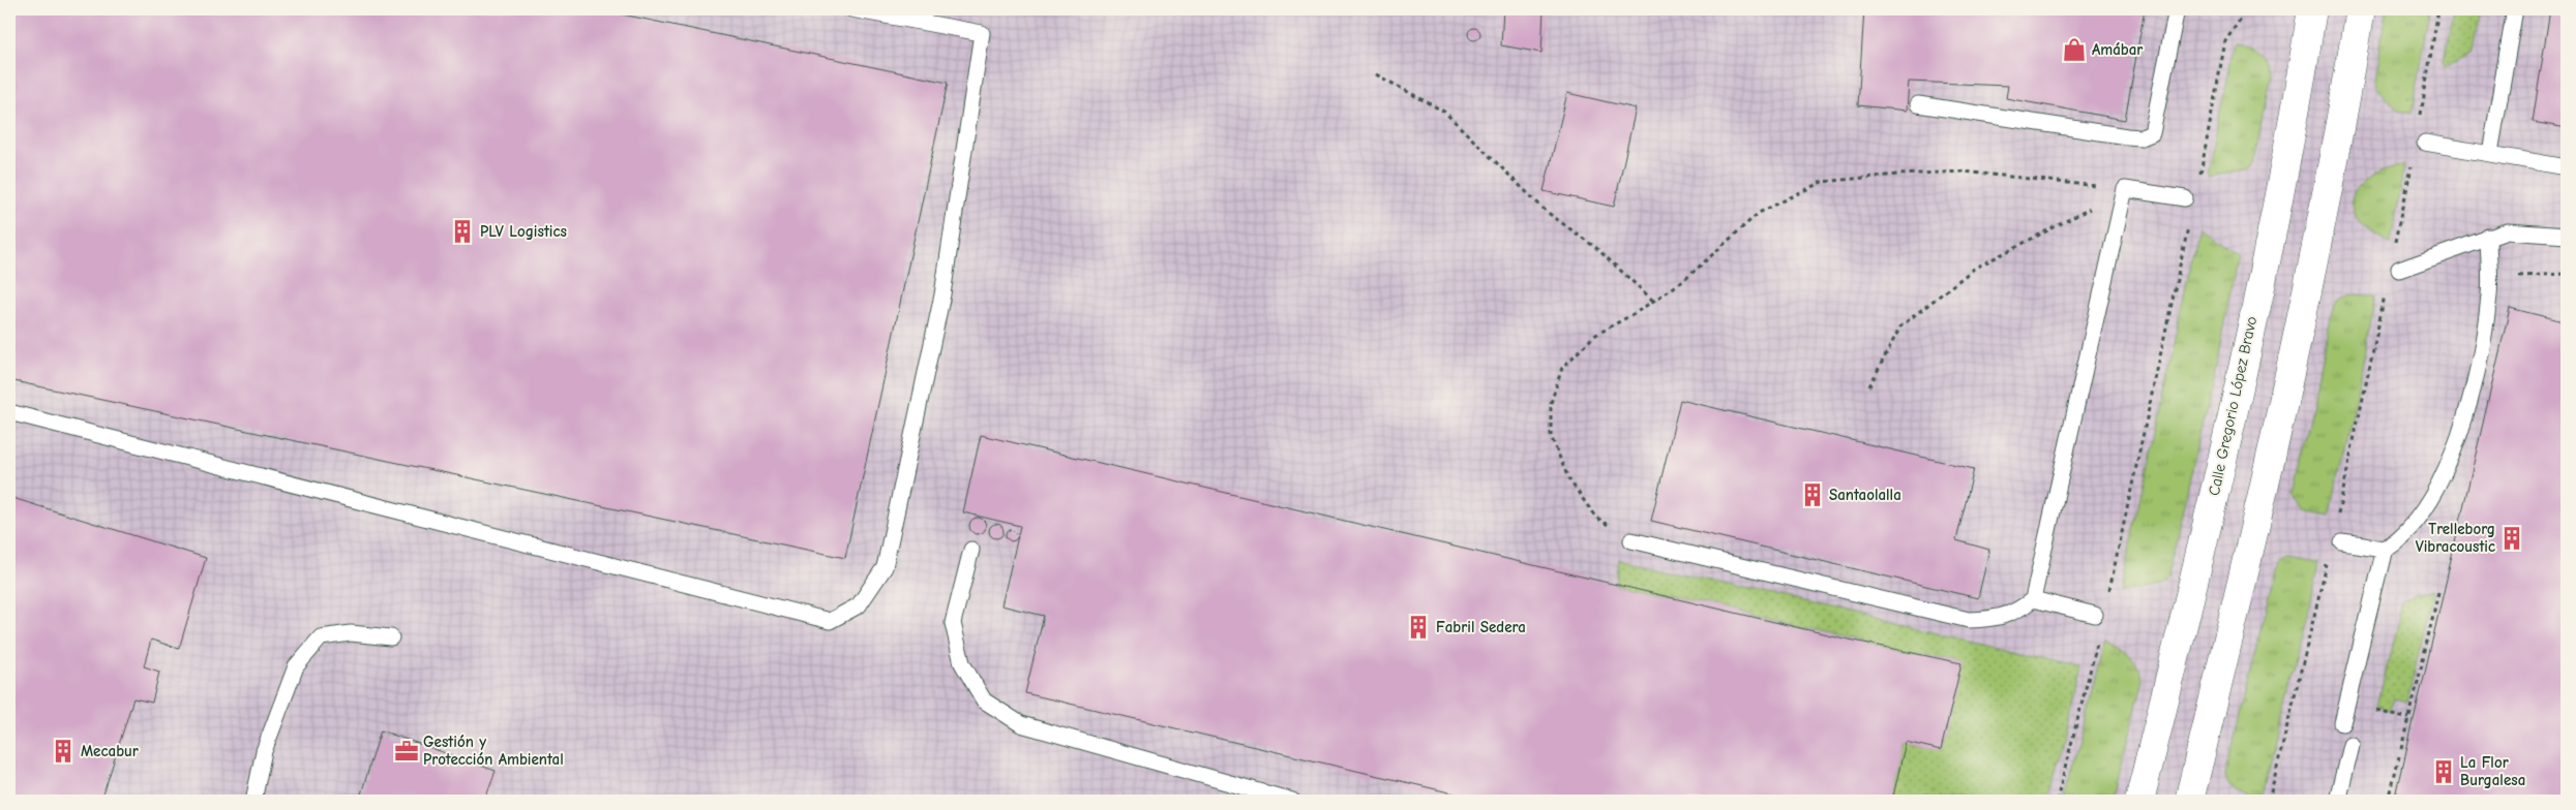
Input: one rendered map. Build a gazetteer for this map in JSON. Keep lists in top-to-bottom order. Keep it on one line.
{"streets":{"main road":["Calle Gregorio López Bravo"]},"places":{"shop":["Amábar"],"building":["PLV Logistics","Santaolalla","Trelleborg Vibracoustic","Fabril Sedera","Mecabur","La Flor Burgalesa"],"office":["Gestión y Protección Ambiental"]}}
